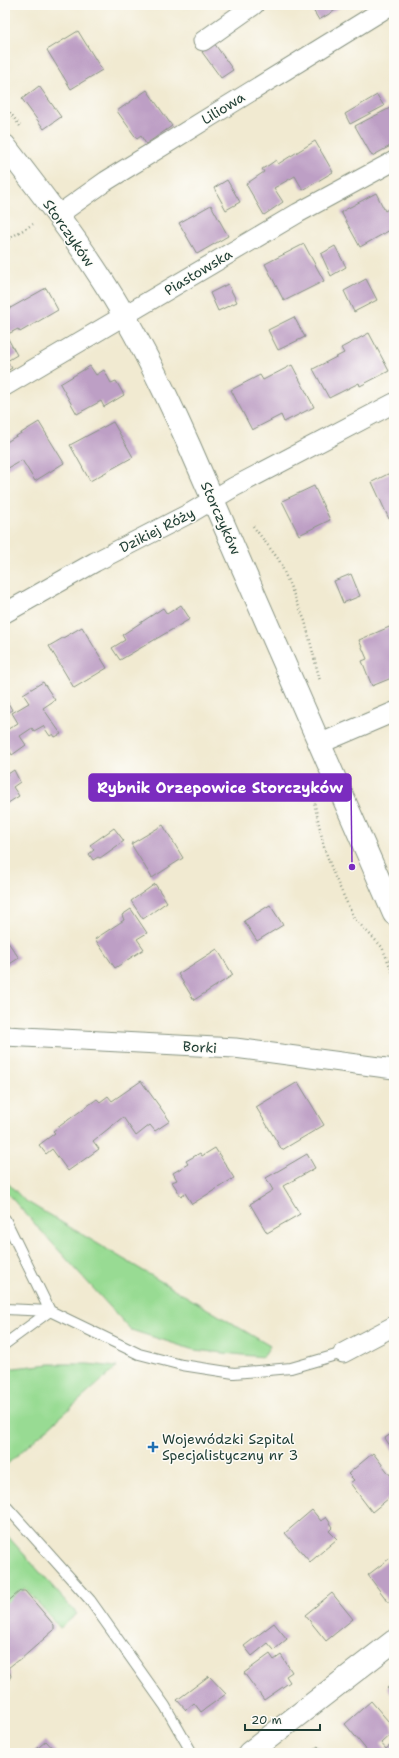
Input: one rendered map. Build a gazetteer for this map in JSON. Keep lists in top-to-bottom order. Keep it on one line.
{"streets":{"street":["Liliowa","Storczyków","Piastowska","Dzikiej Róży","Borki"]},"crossings":[["Liliowa","Storczyków"],["Storczyków","Piastowska"],["Storczyków","Dzikiej Róży"]],"places":{"other":["Rybnik Orzepowice Storczyków"],"health":["Wojewódzki Szpital Specjalistyczny nr 3"]},"scale_bar":"20 m"}
